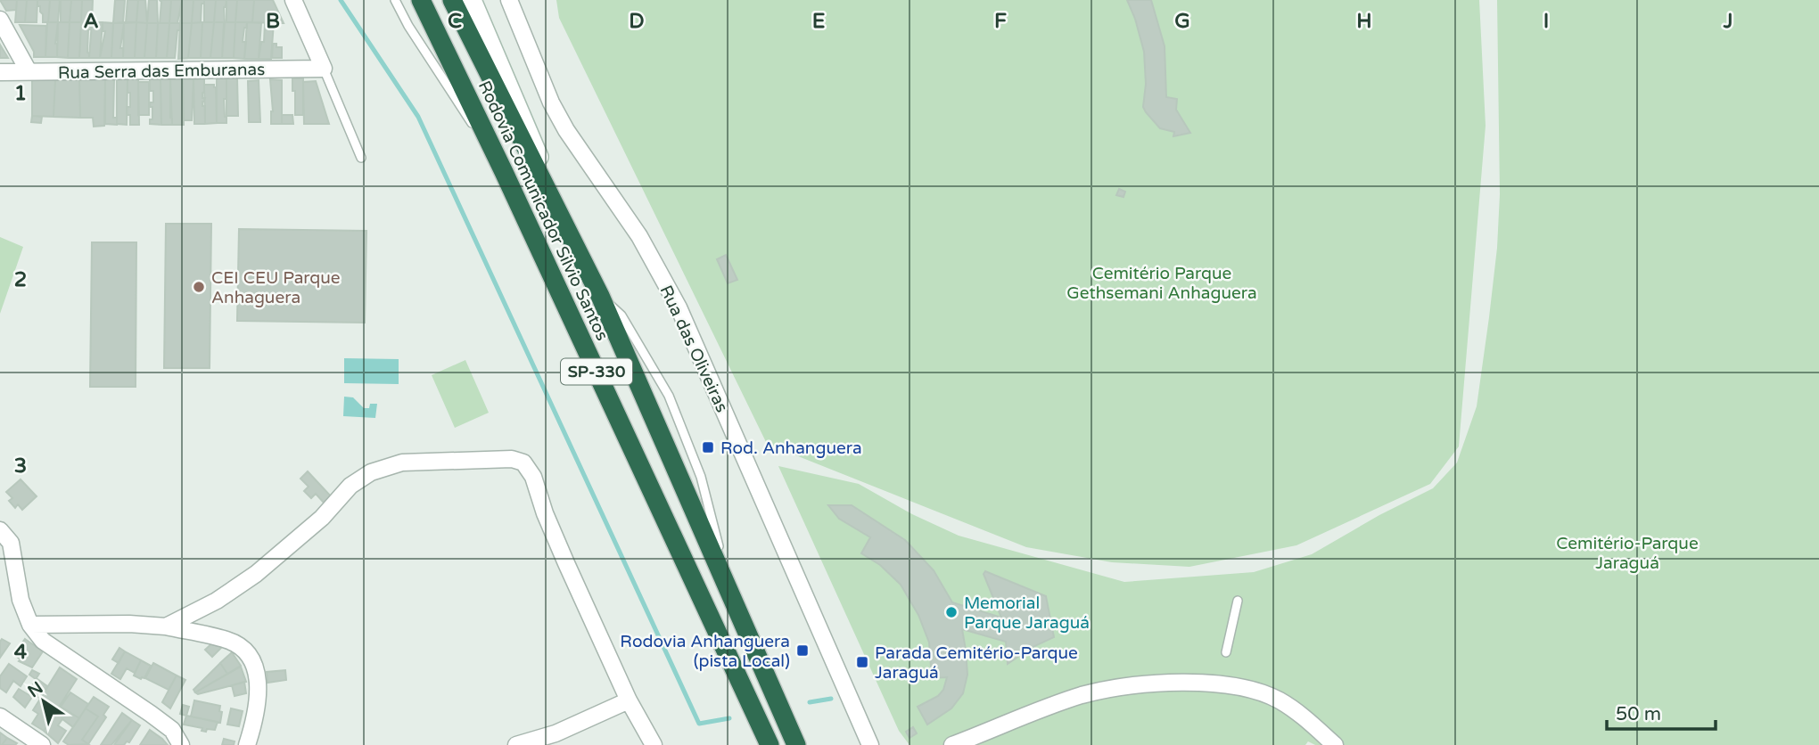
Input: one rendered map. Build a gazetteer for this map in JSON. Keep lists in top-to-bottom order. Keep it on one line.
{"streets":{"highway":["Rodovia Comunicador Silvio Santos","SP-330"],"street":["Rua Serra das Emburanas","Rua das Oliveiras"]},"parks":["Cemitério Parque Gethsemani Anhaguera","Cemitério-Parque Jaraguá"],"places":{"other":["CEI CEU Parque Anhaguera","Memorial Parque Jaraguá"],"transit":["Rod. Anhanguera","Rodovia Anhanguera (pista Local)","Parada Cemitério-Parque Jaraguá"]},"scale_bar":"50 m","north":"top left","grid":{"columns":["A","B","C","D","E","F","G","H","I","J"],"rows":["1","2","3","4"]}}
